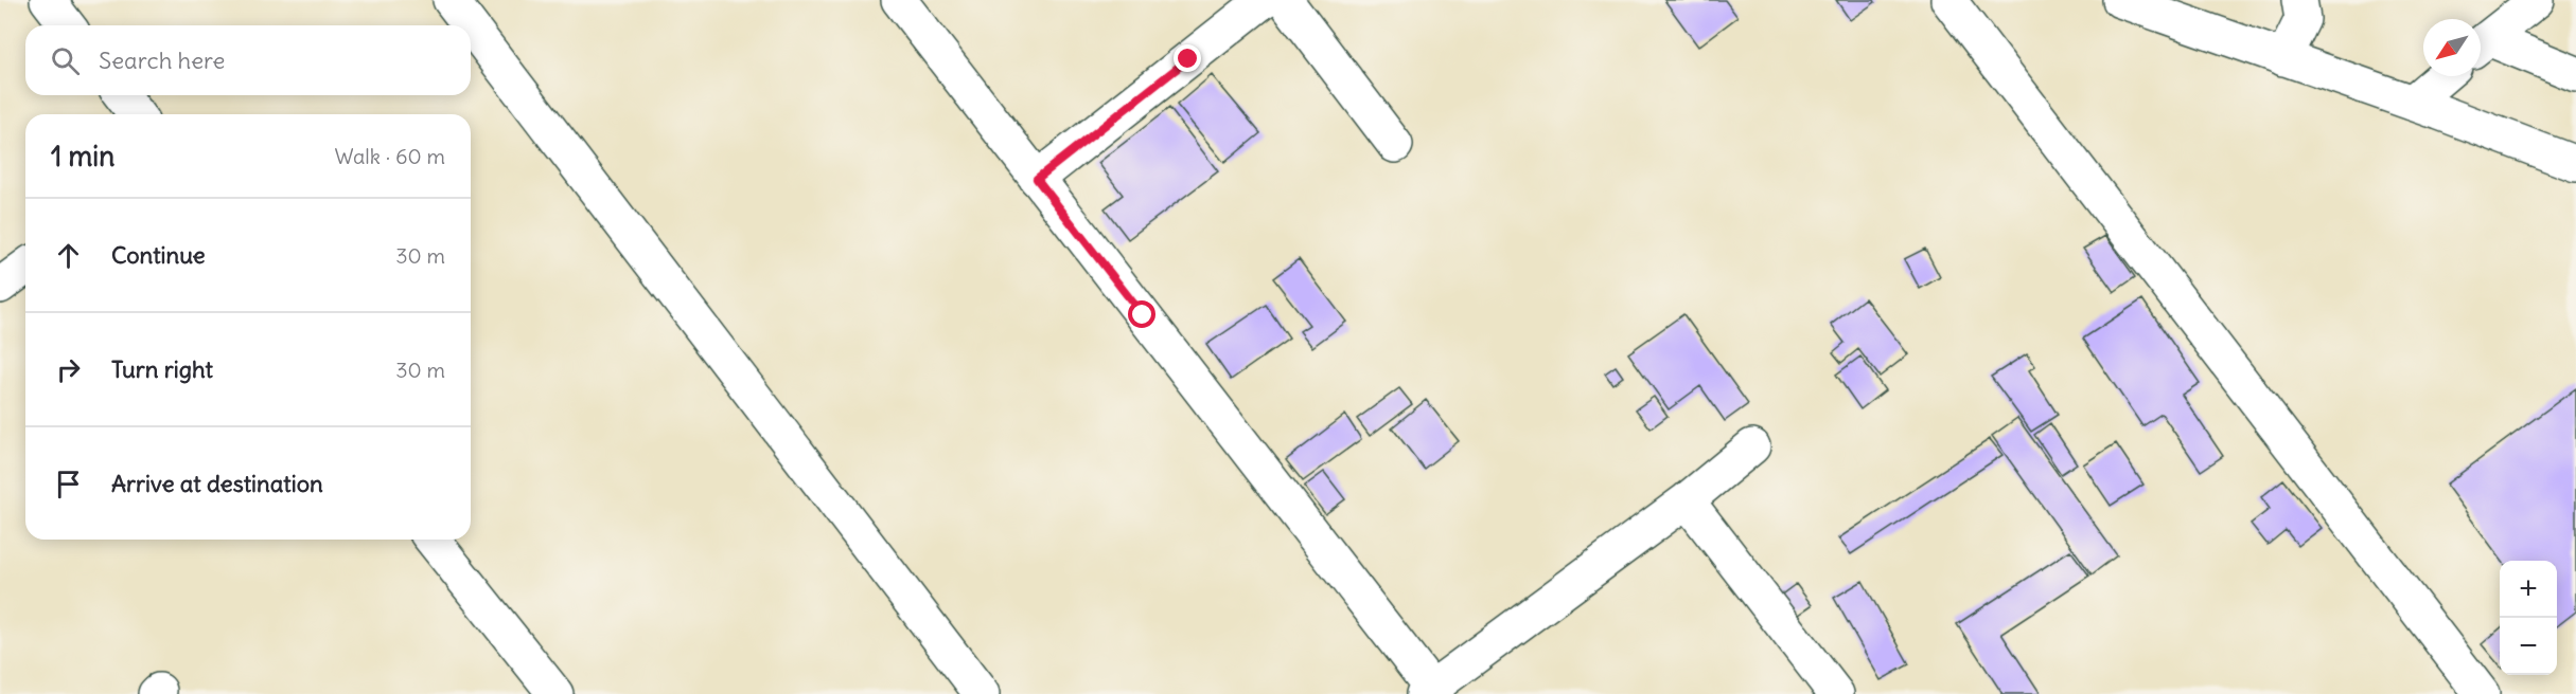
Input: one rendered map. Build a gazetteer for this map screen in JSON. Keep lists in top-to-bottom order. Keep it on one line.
{"north":"bottom left","page":{"search":"Search here","heading":["1 min","Walk · 60 m"],"list":[["Continue","30 m"],["Turn right","30 m"],"Arrive at destination"],"map_buttons":["+","−"]}}
